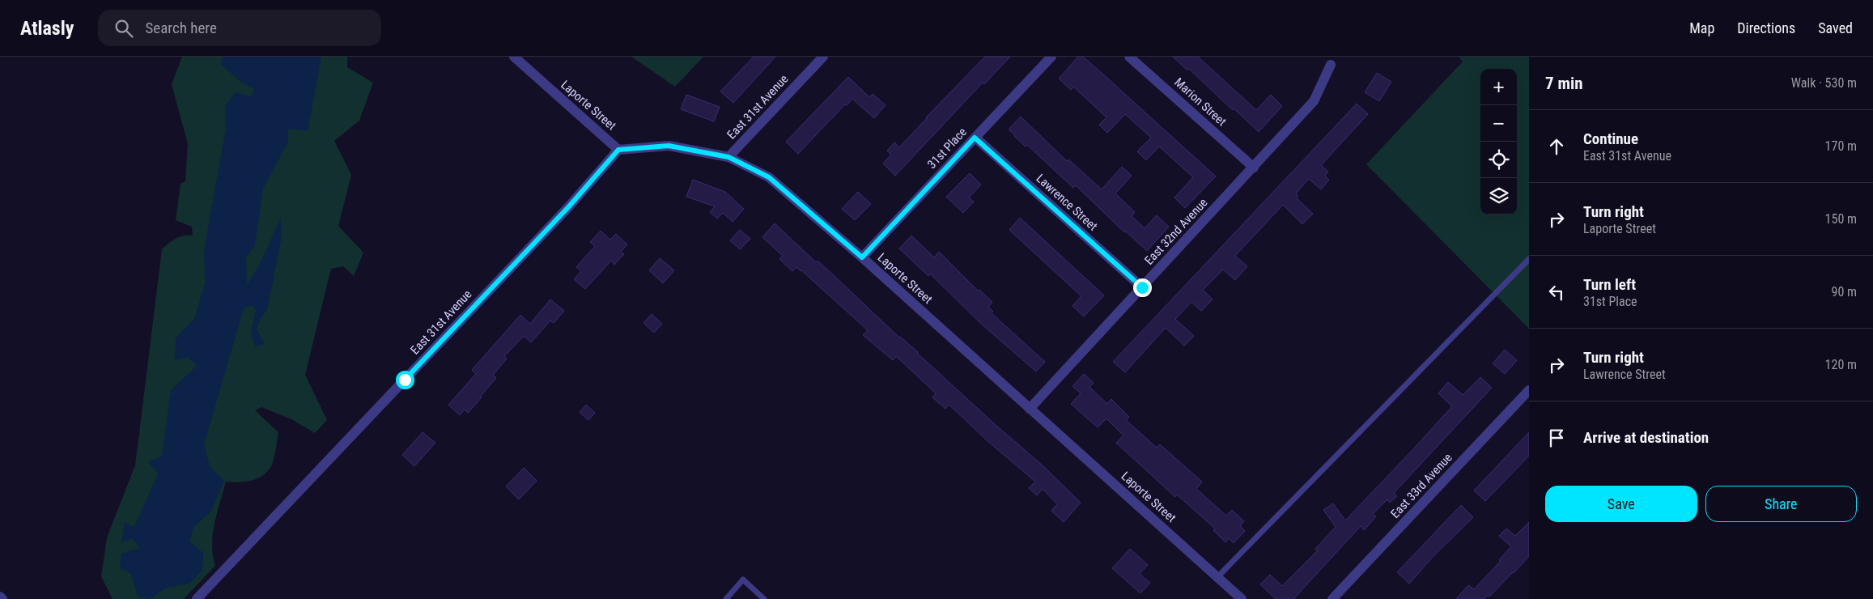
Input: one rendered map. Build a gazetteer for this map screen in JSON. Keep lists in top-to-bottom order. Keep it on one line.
{"streets":{"street":["Marion Street","Laporte Street","East 31st Avenue","31st Place","Lawrence Street","East 32nd Avenue","East 33rd Avenue"]},"crossings":[["Marion Street","East 32nd Avenue"],["Laporte Street","East 31st Avenue"],["Laporte Street","31st Place"],["Laporte Street","East 32nd Avenue"],["31st Place","Lawrence Street"],["Lawrence Street","East 32nd Avenue"]],"page":{"header":"Atlasly","search":"Search here","nav":["Map","Directions","Saved"],"heading":["7 min","Walk · 530 m"],"map_buttons":["+","−"],"list":[["Continue","East 31st Avenue","170 m"],["Turn right","Laporte Street","150 m"],["Turn left","31st Place","90 m"],["Turn right","Lawrence Street","120 m"],"Arrive at destination"],"buttons":["Save","Share"]}}
